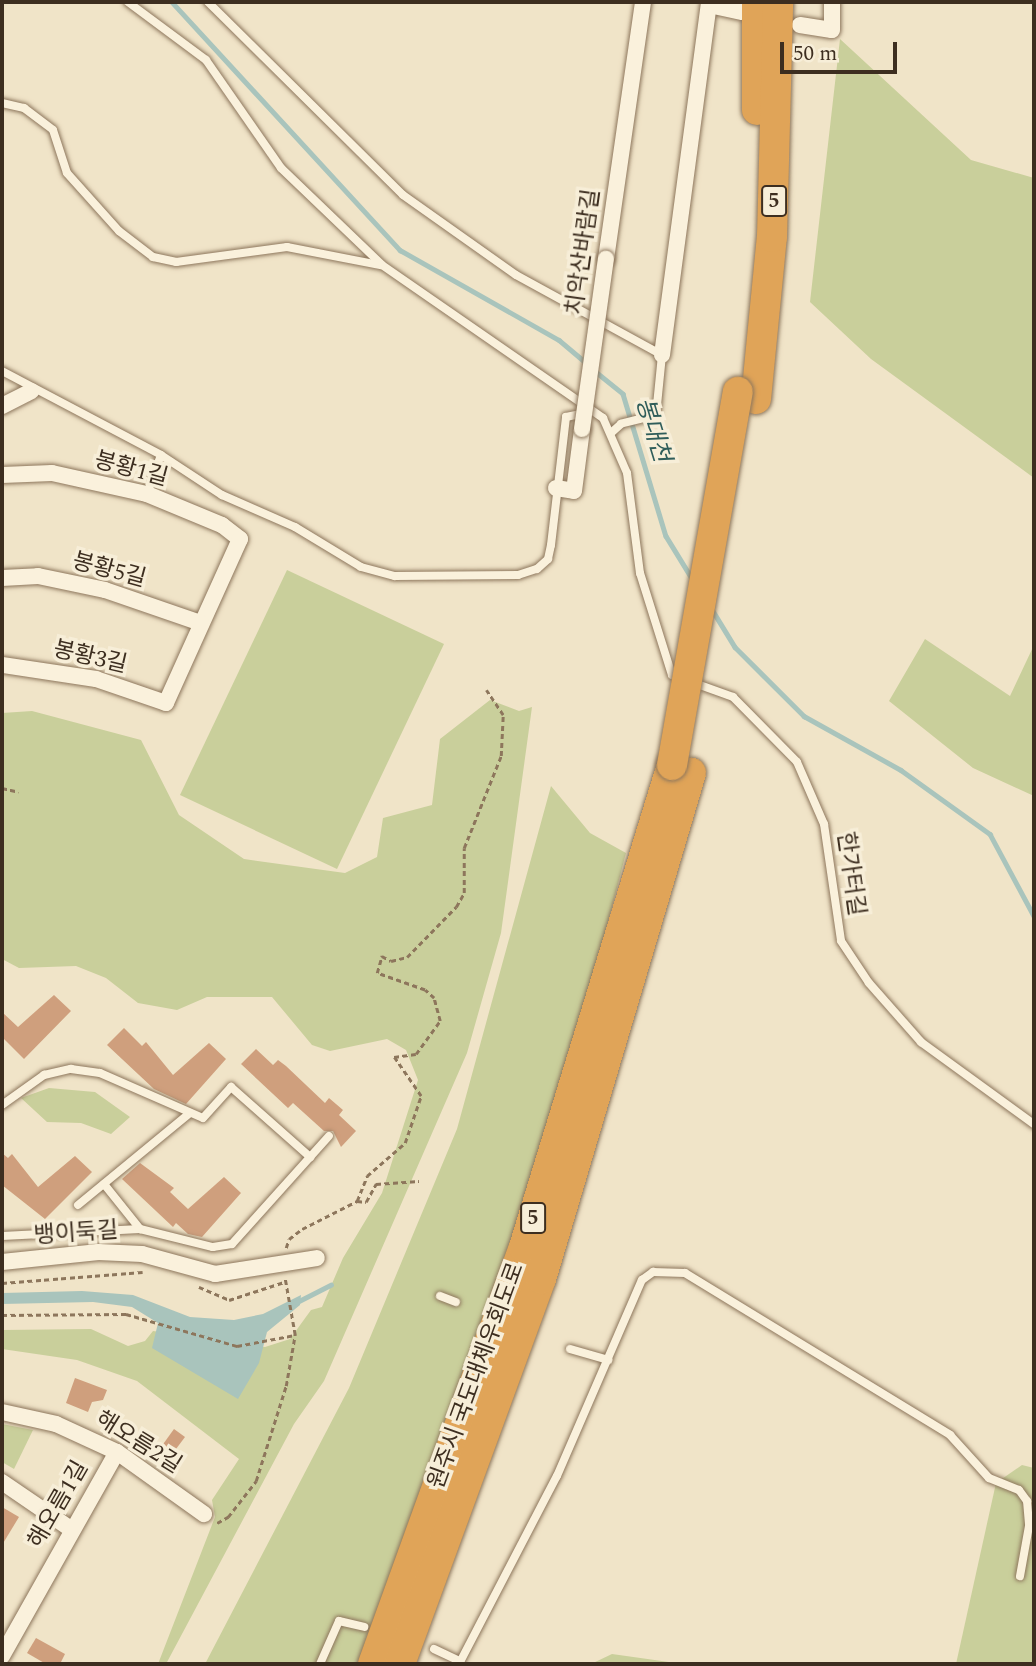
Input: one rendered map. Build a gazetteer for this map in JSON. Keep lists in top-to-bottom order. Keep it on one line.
{"streets":{"highway":["5","원주시 국도대체우회도로"],"street":["치악산바람길","봉황1길","봉황5길","봉황3길","뱅이둑길","해오름2길","해오름1길"],"lane":["한가터길"]},"crossings":[["5","원주시 국도대체우회도로"],["봉황1길","봉황5길"],["봉황1길","봉황3길"],["봉황5길","봉황3길"],["해오름2길","해오름1길"]],"water":["봉대천"],"scale_bar":"50 m"}
